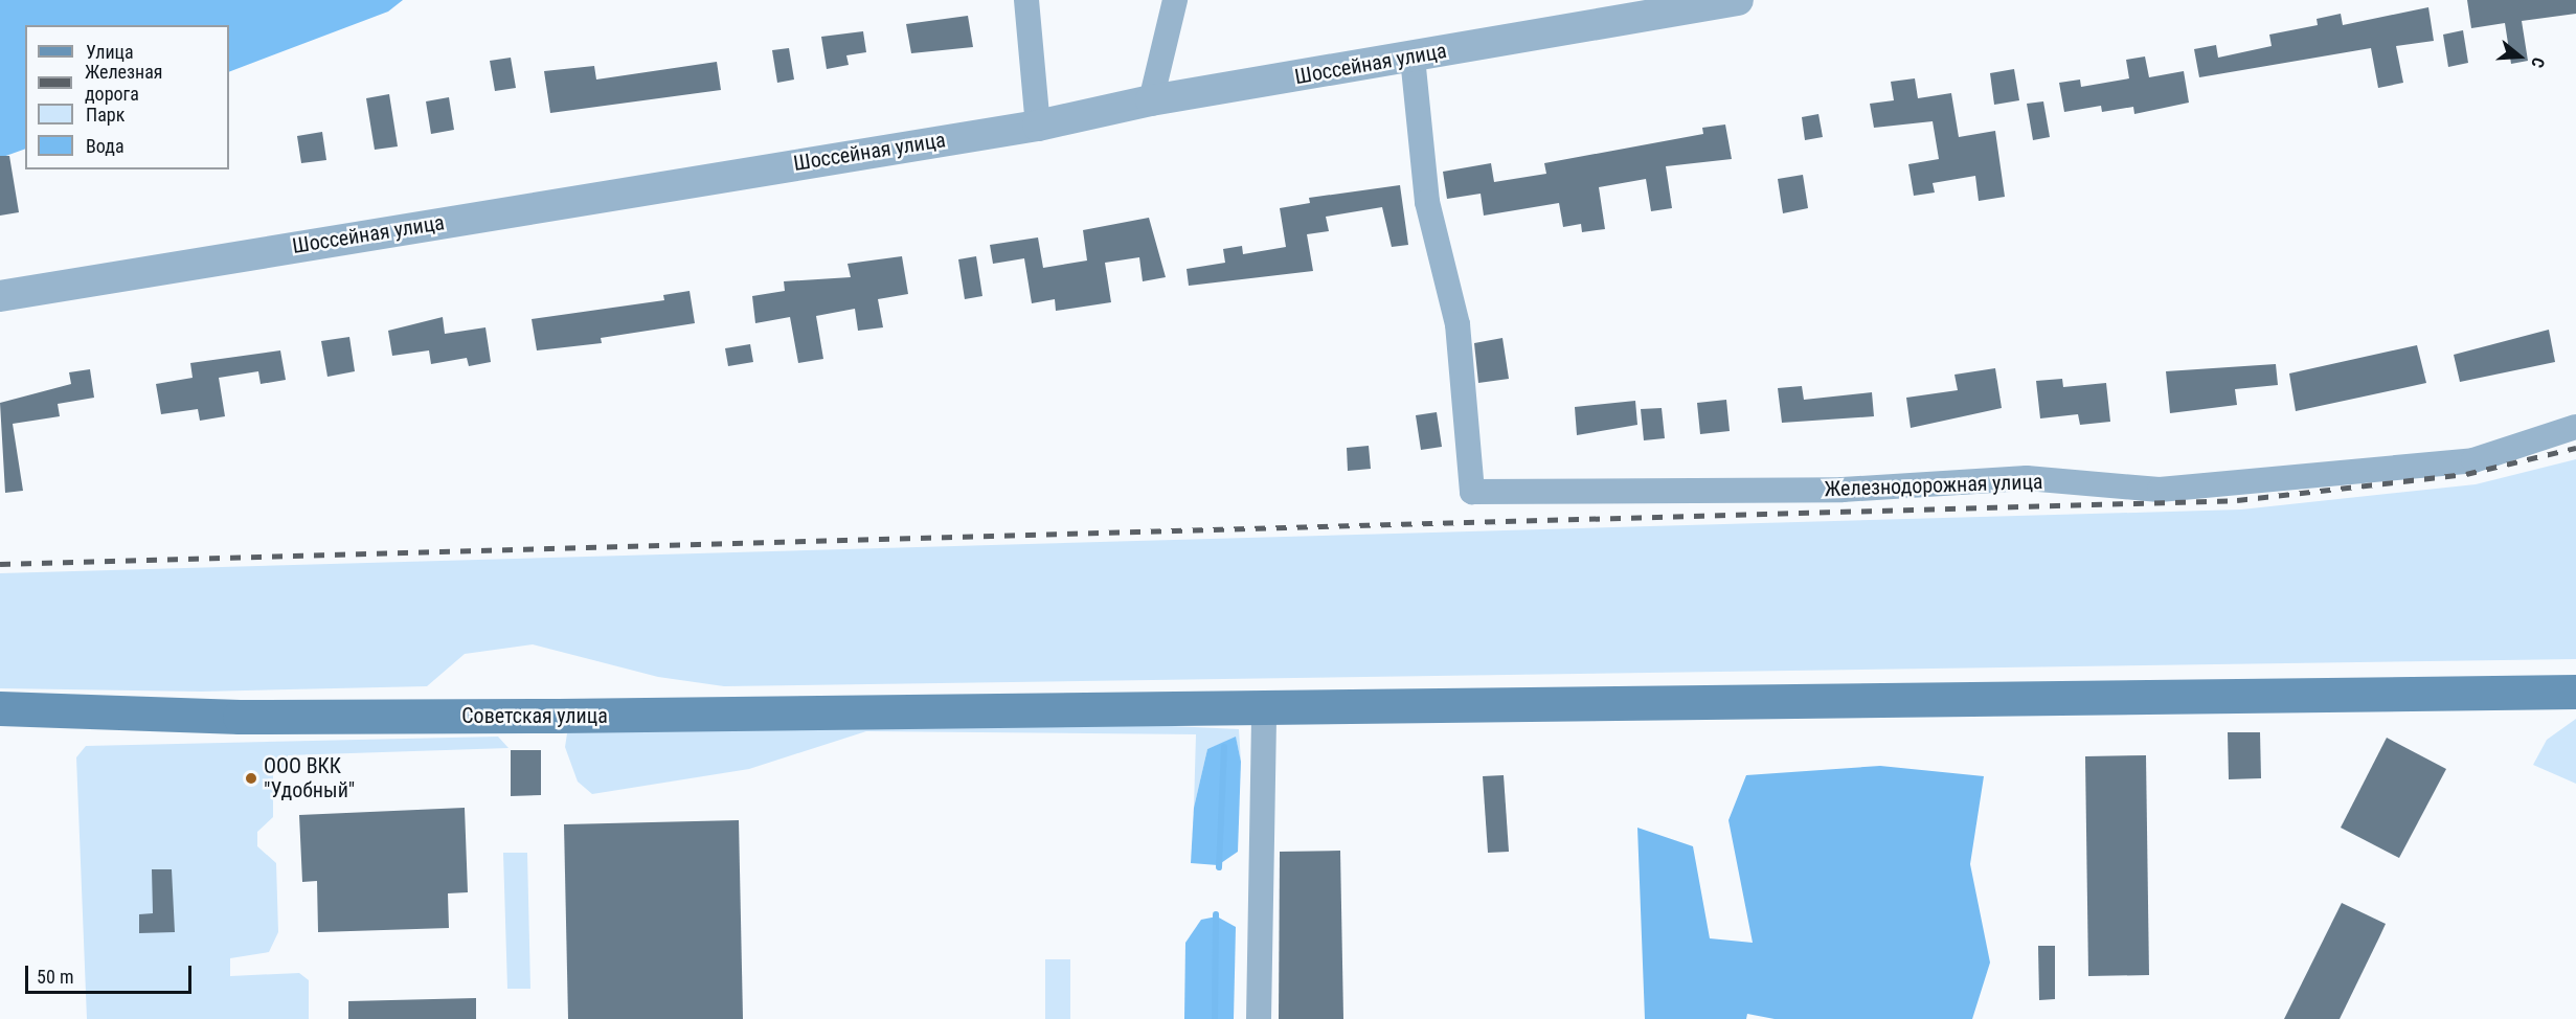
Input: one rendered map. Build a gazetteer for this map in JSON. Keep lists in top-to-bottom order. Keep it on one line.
{"streets":{"main road":["Советская улица"],"street":["Шоссейная улица","Железнодорожная улица"]},"crossings":[["Шоссейная улица","Железнодорожная улица"]],"places":["ООО ВКК \"Удобный\""],"legend":["Улица","Железная дорога","Парк","Вода"],"scale_bar":"50 m","north":"right"}
